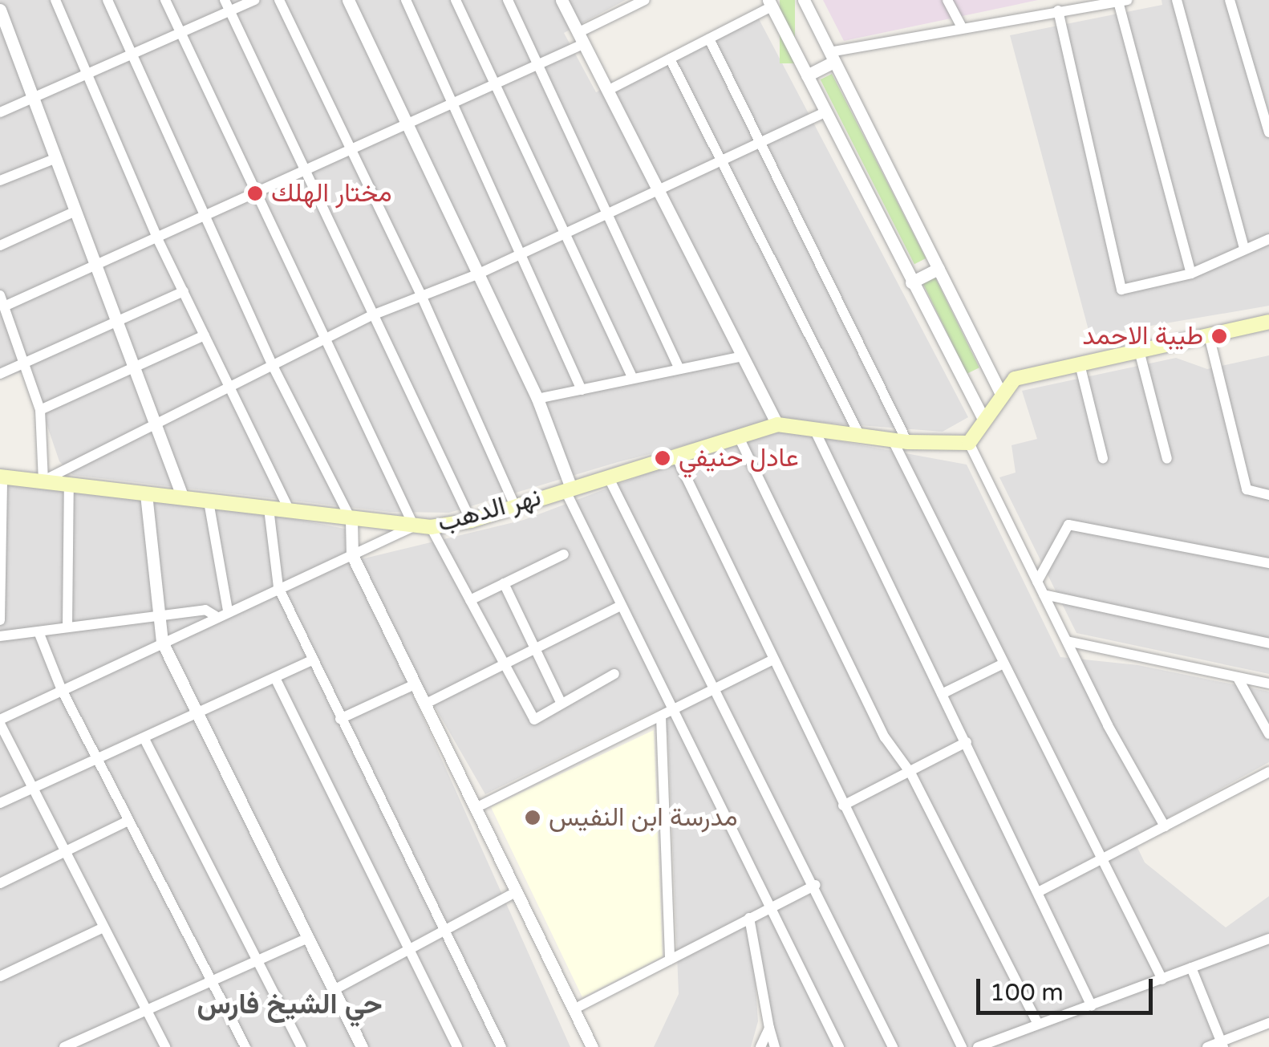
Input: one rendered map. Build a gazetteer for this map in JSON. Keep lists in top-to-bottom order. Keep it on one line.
{"streets":{"main road":["نهر الدهب"]},"districts":["حي الشيخ فارس"],"places":["مختار الهلك","طيبة الاحمد","عادل حنيفي","مدرسة ابن النفيس"],"scale_bar":"100 m"}
